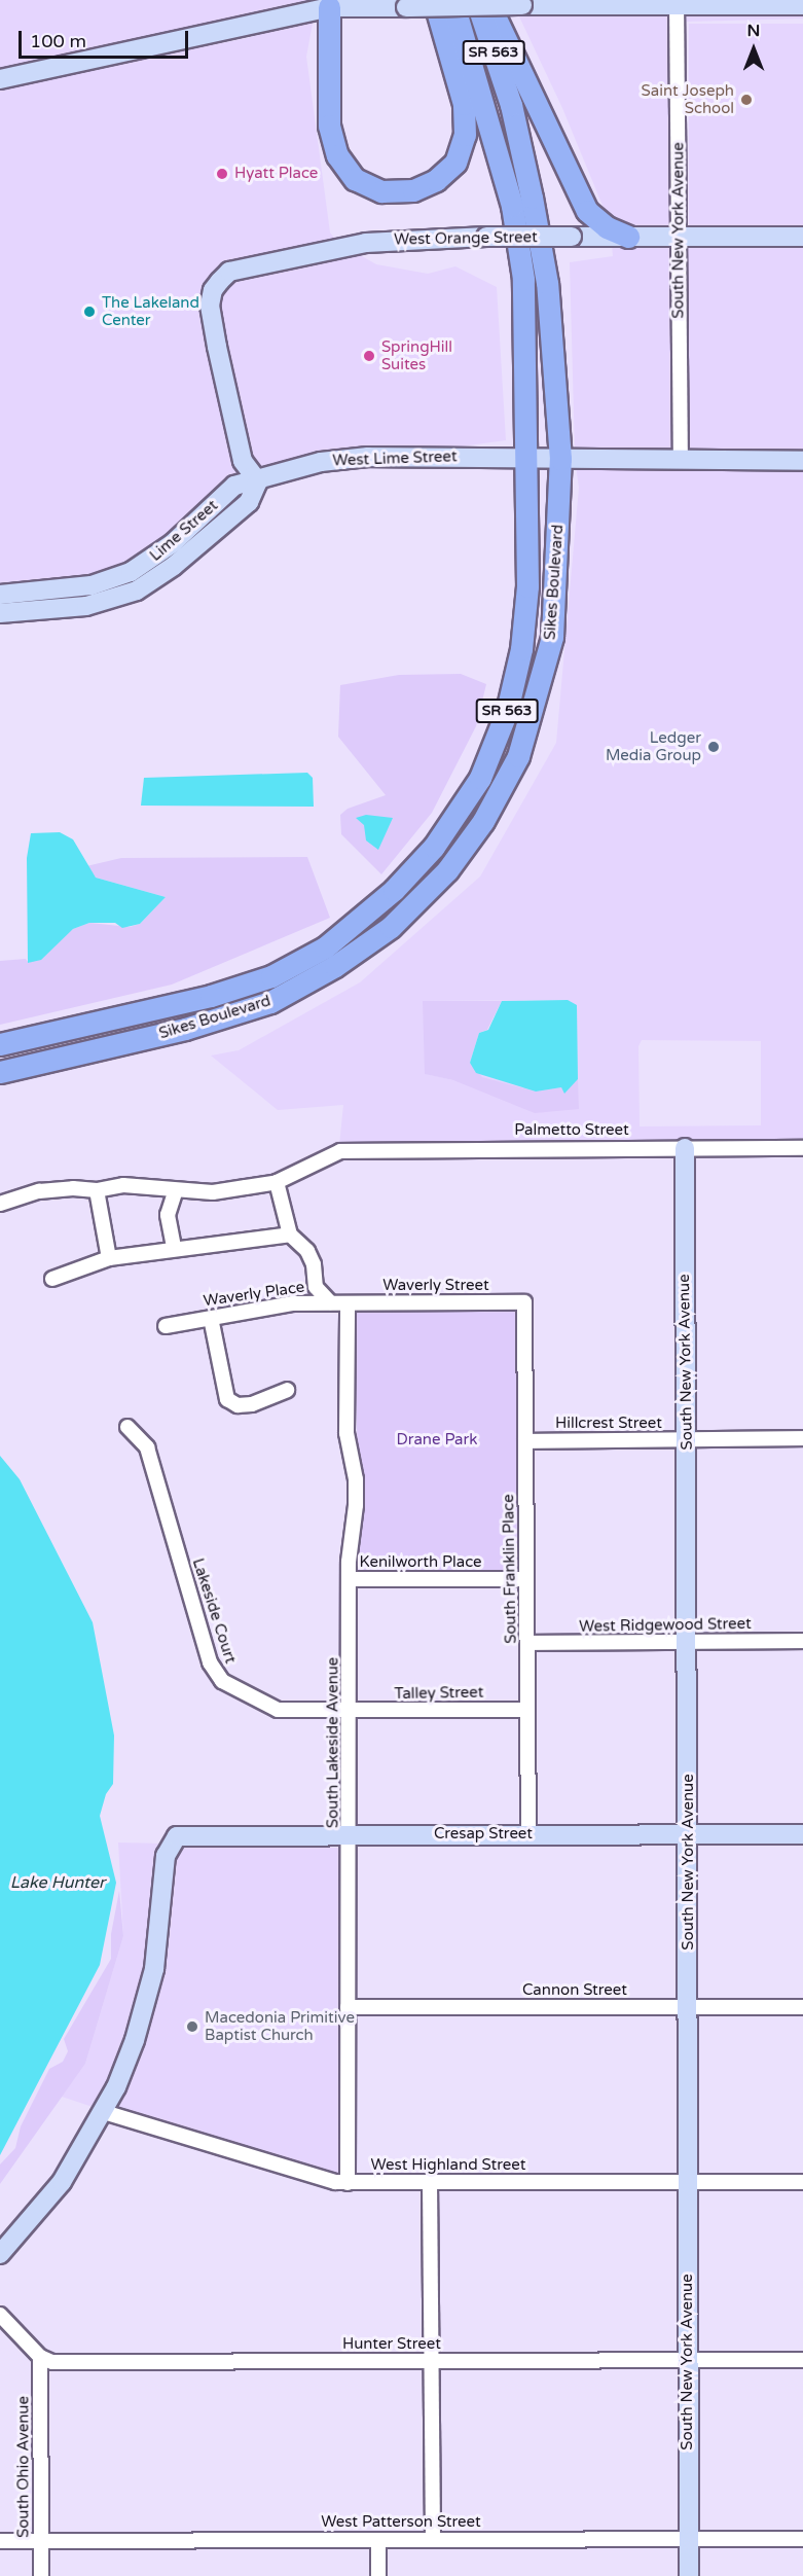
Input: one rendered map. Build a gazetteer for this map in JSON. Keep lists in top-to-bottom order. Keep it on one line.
{"streets":{"main road":["SR 563","Sikes Boulevard"],"street":["South New York Avenue","West Orange Street","West Lime Street","Lime Street","Palmetto Street","Waverly Street","Waverly Place","Hillcrest Street","Kenilworth Place","South Franklin Place","Lakeside Court","West Ridgewood Street","Talley Street","South Lakeside Avenue","Cresap Street","Cannon Street","West Highland Street","Hunter Street","South Ohio Avenue","West Patterson Street"]},"crossings":[["South New York Avenue","West Orange Street"],["South New York Avenue","West Lime Street"],["South New York Avenue","Palmetto Street"],["South New York Avenue","Hillcrest Street"],["South New York Avenue","West Ridgewood Street"],["South New York Avenue","Cresap Street"],["South New York Avenue","Cannon Street"],["South New York Avenue","West Highland Street"],["South New York Avenue","Hunter Street"],["South New York Avenue","West Patterson Street"],["West Orange Street","West Lime Street"],["West Orange Street","Lime Street"],["West Lime Street","Lime Street"],["West Lime Street","Sikes Boulevard"],["Waverly Street","Waverly Place"],["Waverly Street","South Franklin Place"],["Waverly Street","South Lakeside Avenue"],["Waverly Place","South Lakeside Avenue"],["Hillcrest Street","South Franklin Place"],["Kenilworth Place","South Franklin Place"],["Kenilworth Place","South Lakeside Avenue"],["South Franklin Place","West Ridgewood Street"],["South Franklin Place","Talley Street"],["South Franklin Place","Cresap Street"],["Lakeside Court","Talley Street"],["Lakeside Court","South Lakeside Avenue"],["Talley Street","South Lakeside Avenue"],["South Lakeside Avenue","Cresap Street"],["South Lakeside Avenue","Cannon Street"],["South Lakeside Avenue","West Highland Street"],["Cresap Street","West Highland Street"],["Hunter Street","South Ohio Avenue"],["South Ohio Avenue","West Patterson Street"]],"water":["Lake Hunter"],"parks":["Drane Park"],"places":["Saint Joseph School","Hyatt Place","The Lakeland Center","SpringHill Suites","Ledger Media Group","Macedonia Primitive Baptist Church"],"scale_bar":"100 m","north":"top"}
